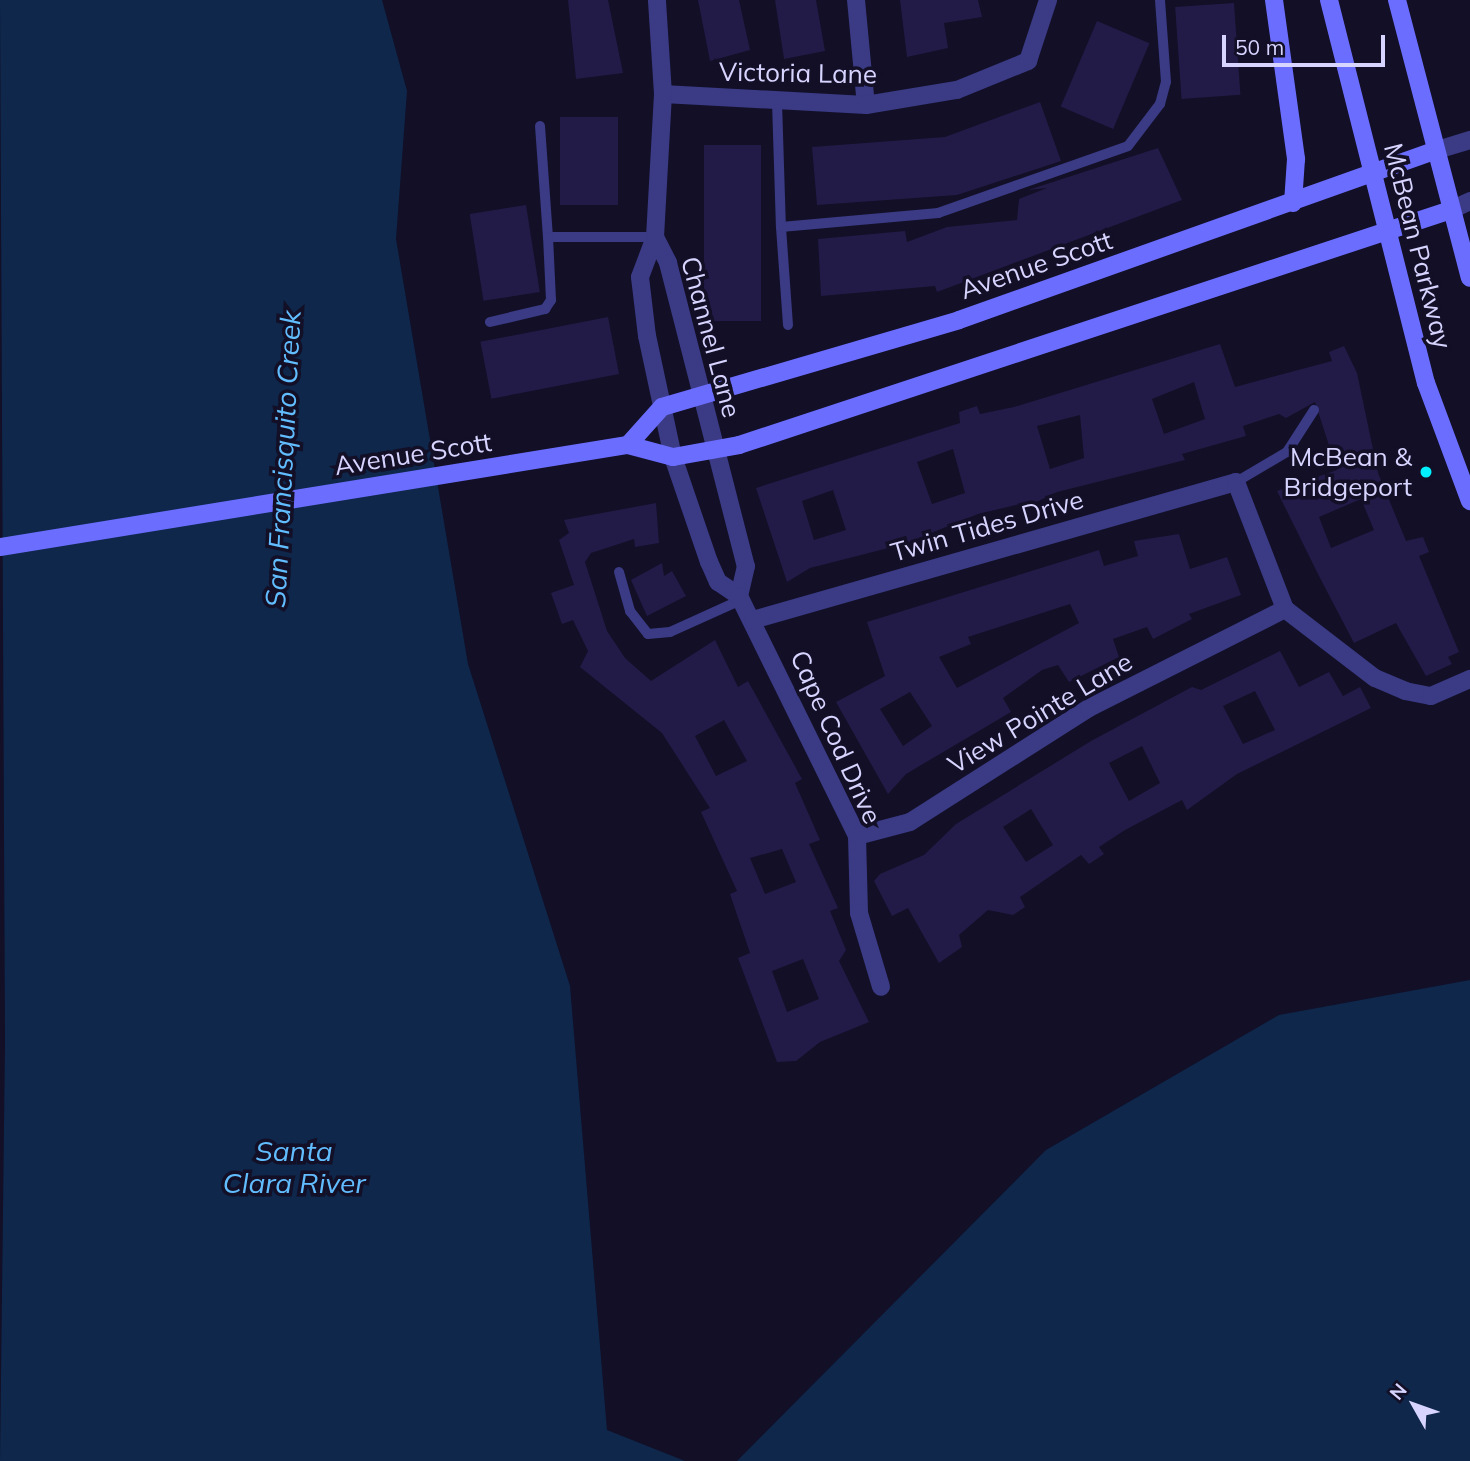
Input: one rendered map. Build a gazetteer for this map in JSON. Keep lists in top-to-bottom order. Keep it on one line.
{"streets":{"main road":["McBean Parkway","Avenue Scott"],"street":["Victoria Lane","Channel Lane","Twin Tides Drive","View Pointe Lane","Cape Cod Drive"]},"crossings":[["McBean Parkway","Avenue Scott"],["Avenue Scott","Channel Lane"],["Avenue Scott","Cape Cod Drive"],["Channel Lane","Cape Cod Drive"],["Twin Tides Drive","Cape Cod Drive"],["View Pointe Lane","Cape Cod Drive"]],"water":["San Francisquito Creek","Santa Clara River"],"places":["McBean & Bridgeport"],"scale_bar":"50 m","north":"top left"}
